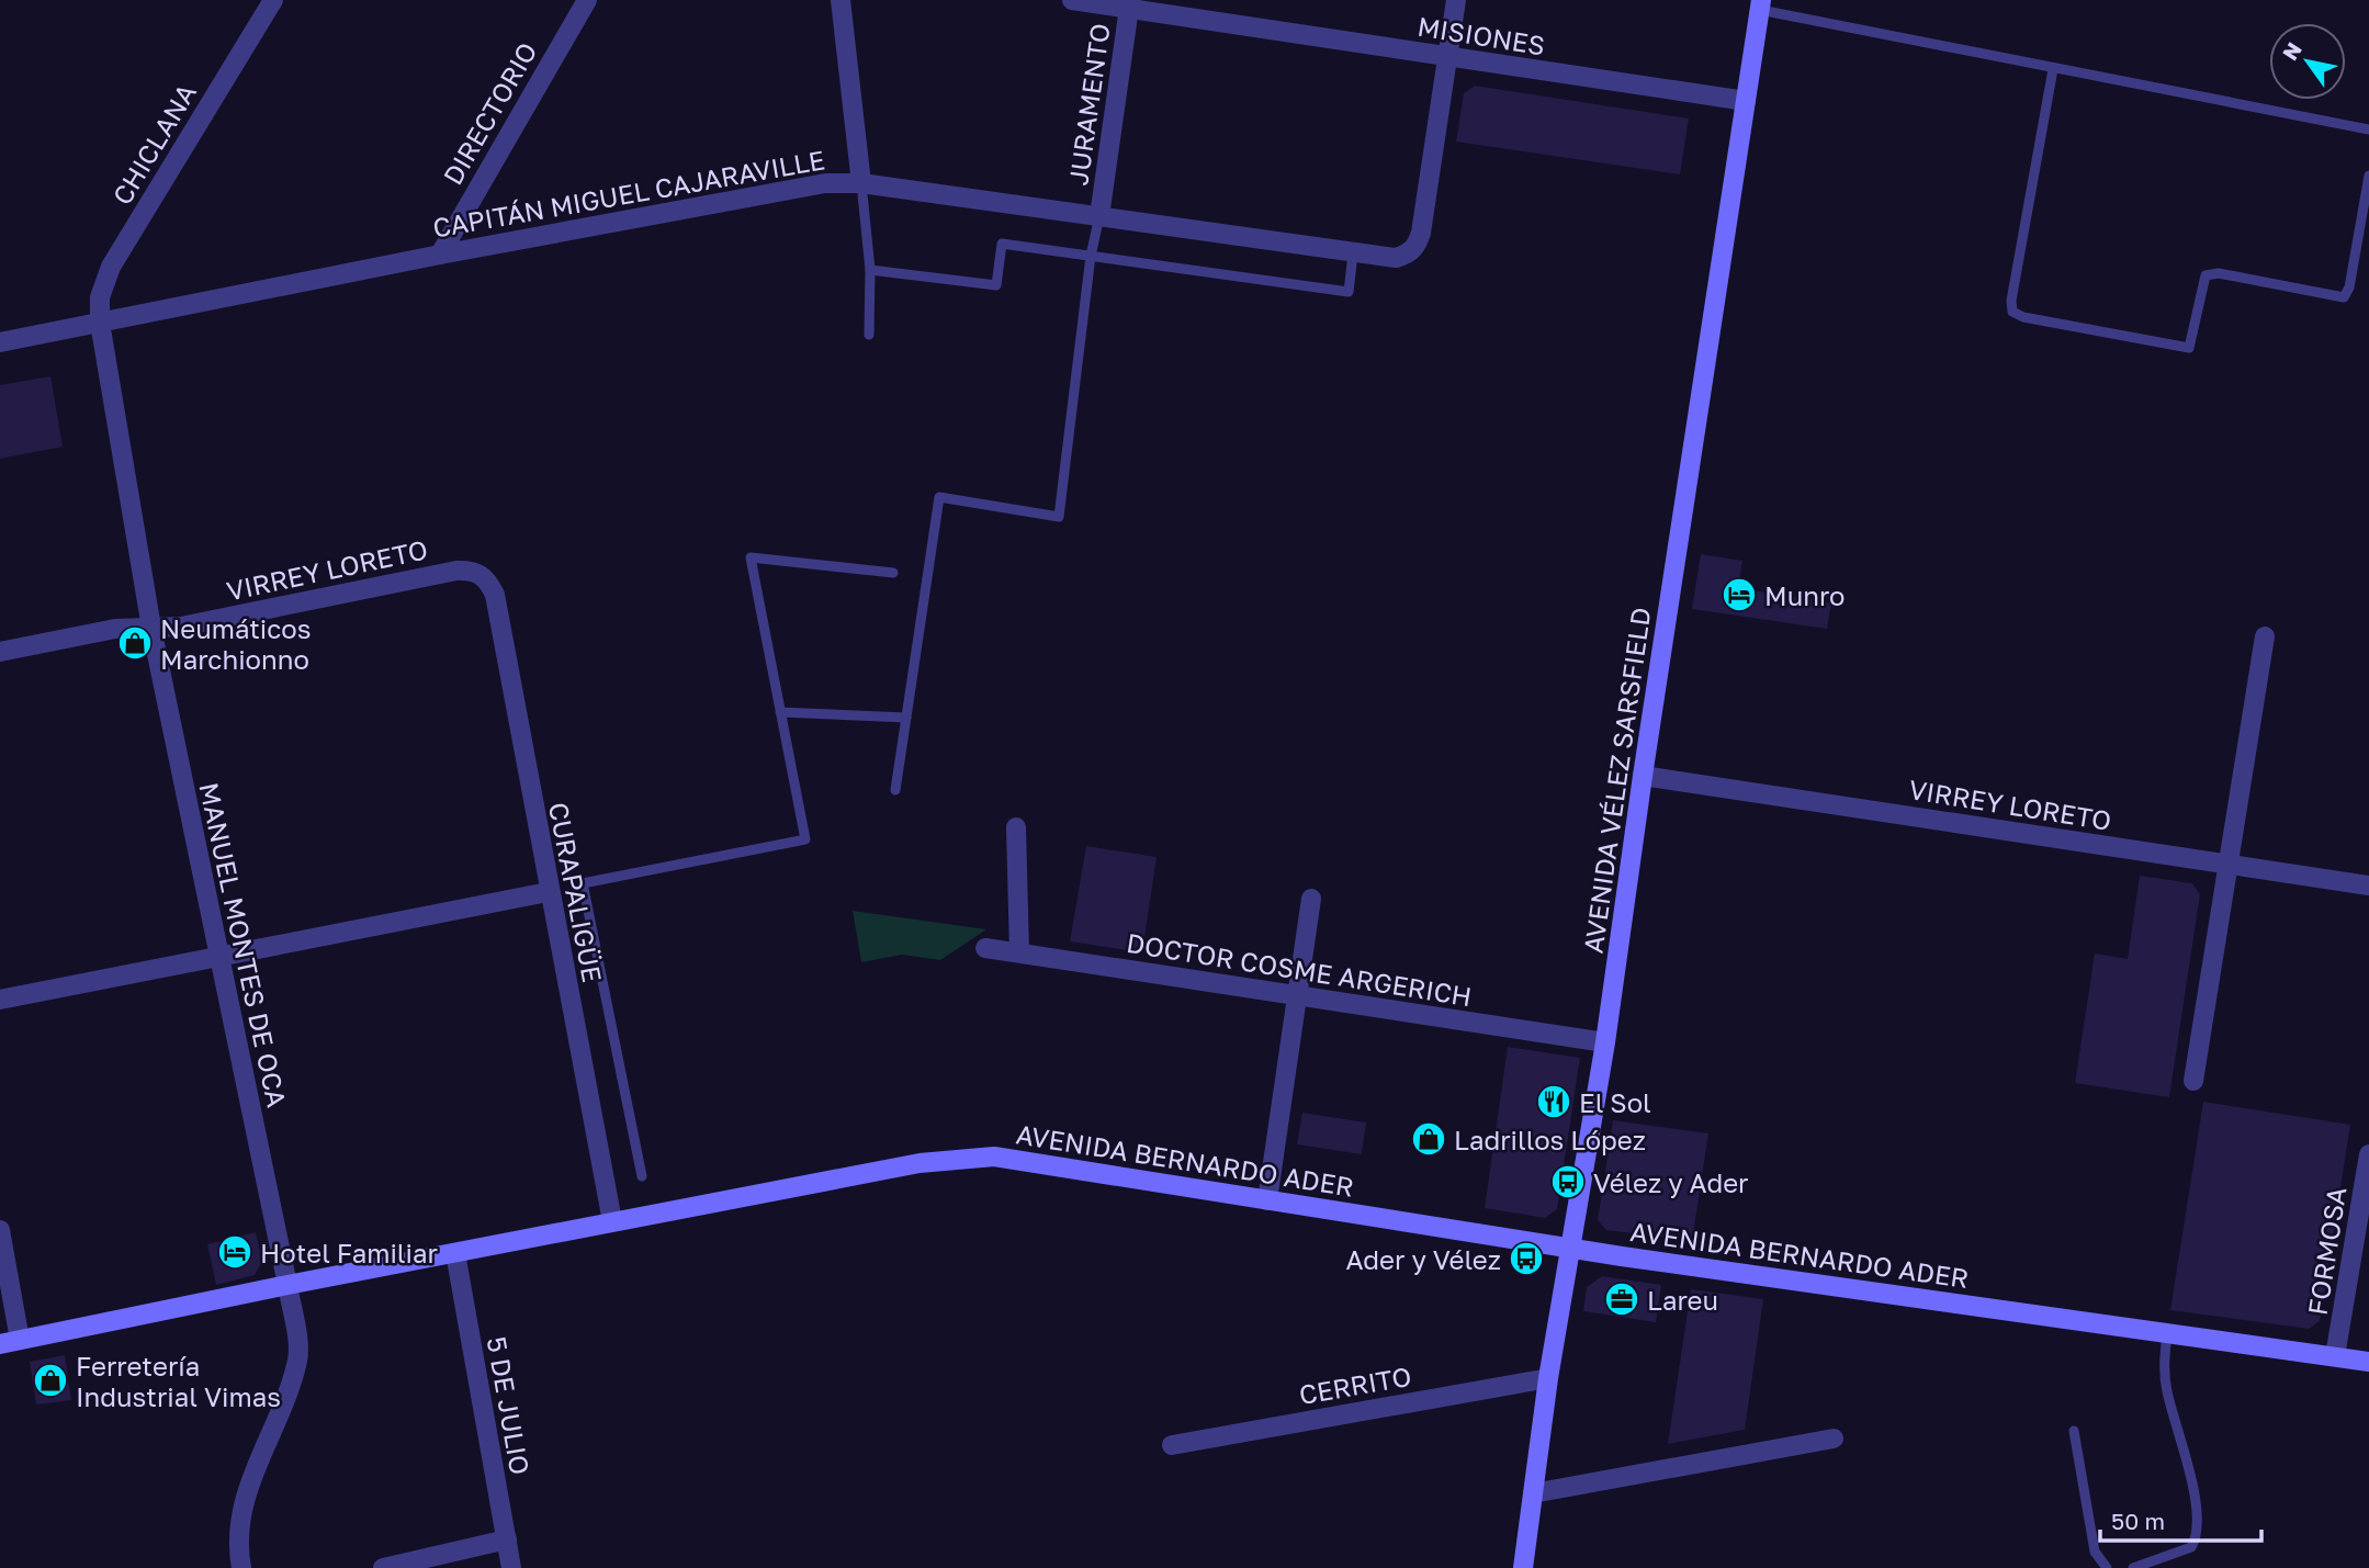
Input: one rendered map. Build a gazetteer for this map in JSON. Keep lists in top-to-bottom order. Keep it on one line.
{"streets":{"main road":["AVENIDA VÉLEZ SARSFIELD","AVENIDA BERNARDO ADER"],"street":["MISIONES","JURAMENTO","DIRECTORIO","CHICLANA","CAPITÁN MIGUEL CAJARAVILLE","VIRREY LORETO","CURAPALIGÜE","MANUEL MONTES DE OCA","DOCTOR COSME ARGERICH","FORMOSA","CERRITO","5 DE JULIO"]},"crossings":[["MISIONES","JURAMENTO"],["MISIONES","CAPITÁN MIGUEL CAJARAVILLE"],["MISIONES","AVENIDA VÉLEZ SARSFIELD"],["JURAMENTO","CAPITÁN MIGUEL CAJARAVILLE"],["DIRECTORIO","CAPITÁN MIGUEL CAJARAVILLE"],["CHICLANA","CAPITÁN MIGUEL CAJARAVILLE"],["CHICLANA","MANUEL MONTES DE OCA"],["CAPITÁN MIGUEL CAJARAVILLE","MANUEL MONTES DE OCA"],["VIRREY LORETO","AVENIDA VÉLEZ SARSFIELD"],["VIRREY LORETO","CURAPALIGÜE"],["VIRREY LORETO","MANUEL MONTES DE OCA"],["AVENIDA VÉLEZ SARSFIELD","DOCTOR COSME ARGERICH"],["AVENIDA VÉLEZ SARSFIELD","AVENIDA BERNARDO ADER"],["AVENIDA VÉLEZ SARSFIELD","CERRITO"],["CURAPALIGÜE","AVENIDA BERNARDO ADER"],["MANUEL MONTES DE OCA","AVENIDA BERNARDO ADER"],["AVENIDA BERNARDO ADER","FORMOSA"],["AVENIDA BERNARDO ADER","5 DE JULIO"]],"places":{"hotel":["Munro","Hotel Familiar"],"shop":["Neumáticos Marchionno","Ladrillos López","Ferretería Industrial Vimas"],"restaurant":["El Sol"],"bus stop":["Vélez y Ader","Ader y Vélez"],"office":["Lareu"]},"scale_bar":"50 m","north":"top left"}
